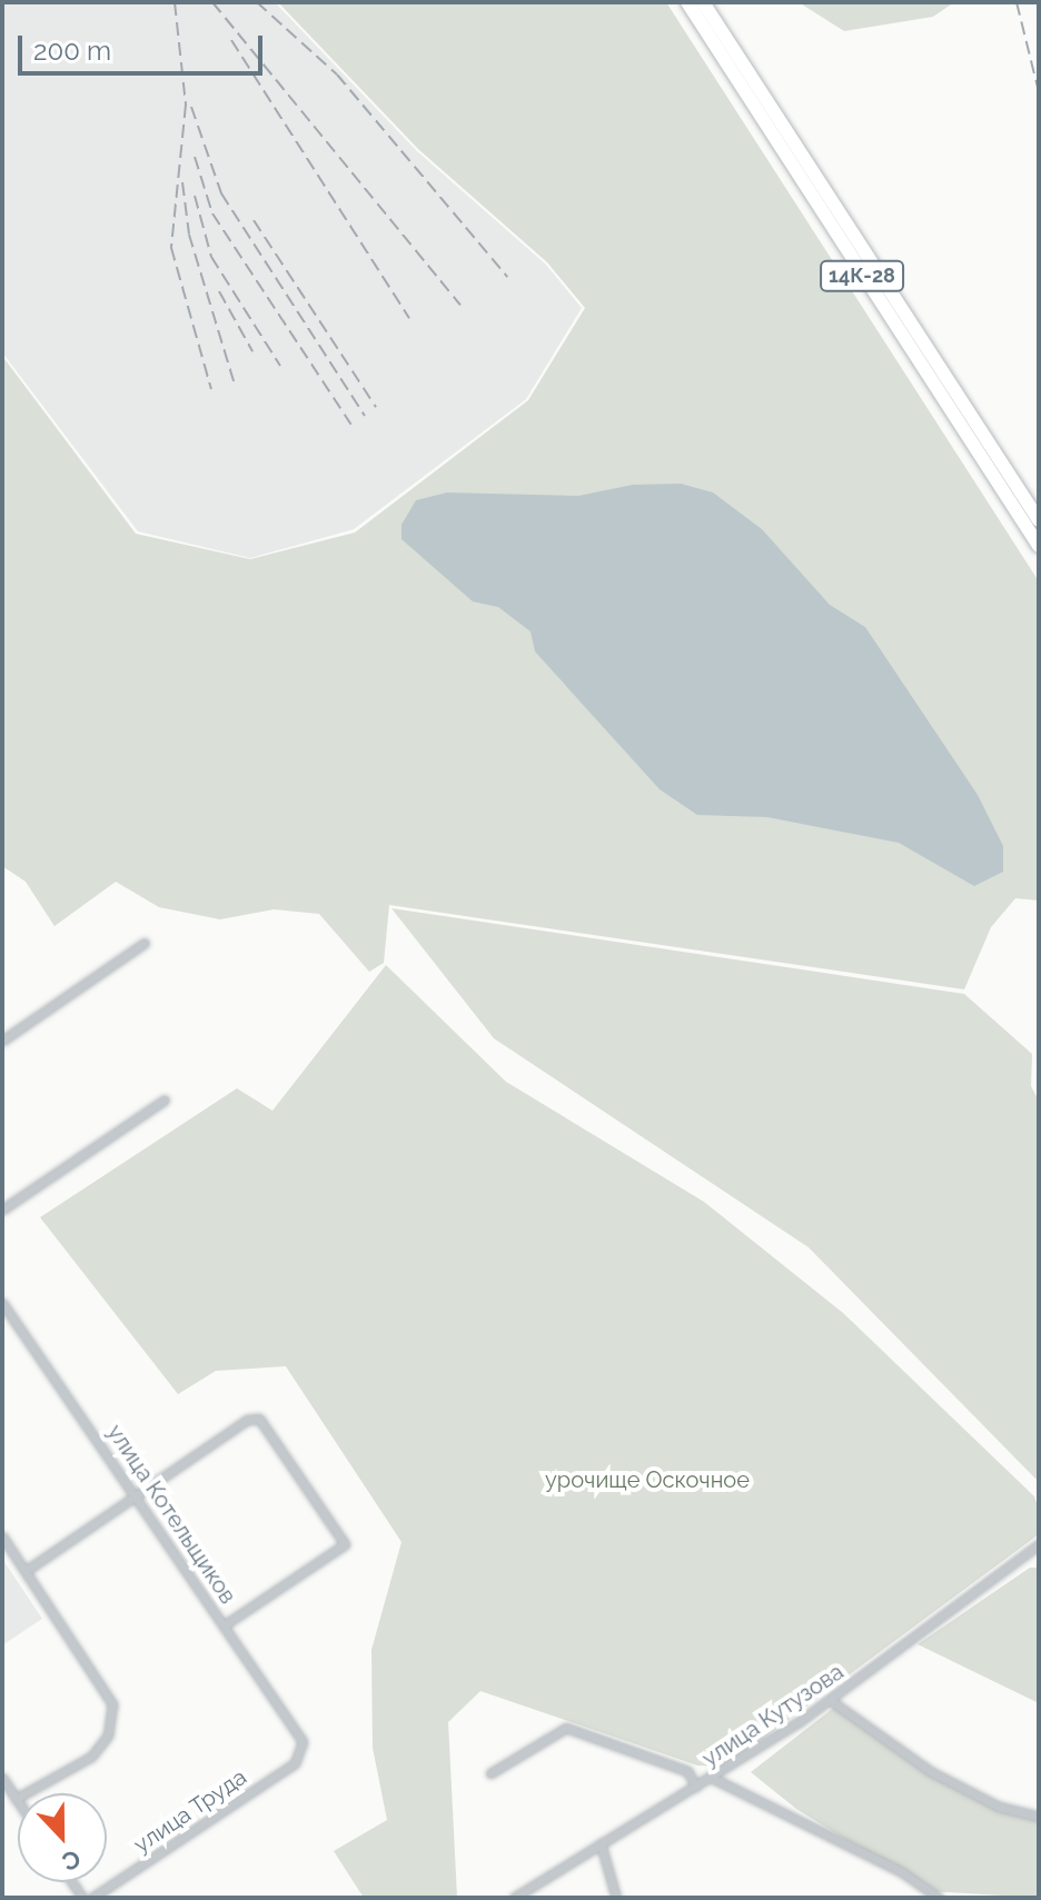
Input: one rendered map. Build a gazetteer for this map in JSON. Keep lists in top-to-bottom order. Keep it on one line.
{"streets":{"main road":["14К-28"],"street":["улица Котельщиков","улица Кутузова","улица Труда"]},"crossings":[["улица Котельщиков","улица Труда"]],"parks":["урочище Оскочное"],"scale_bar":"200 m","north":"bottom"}
